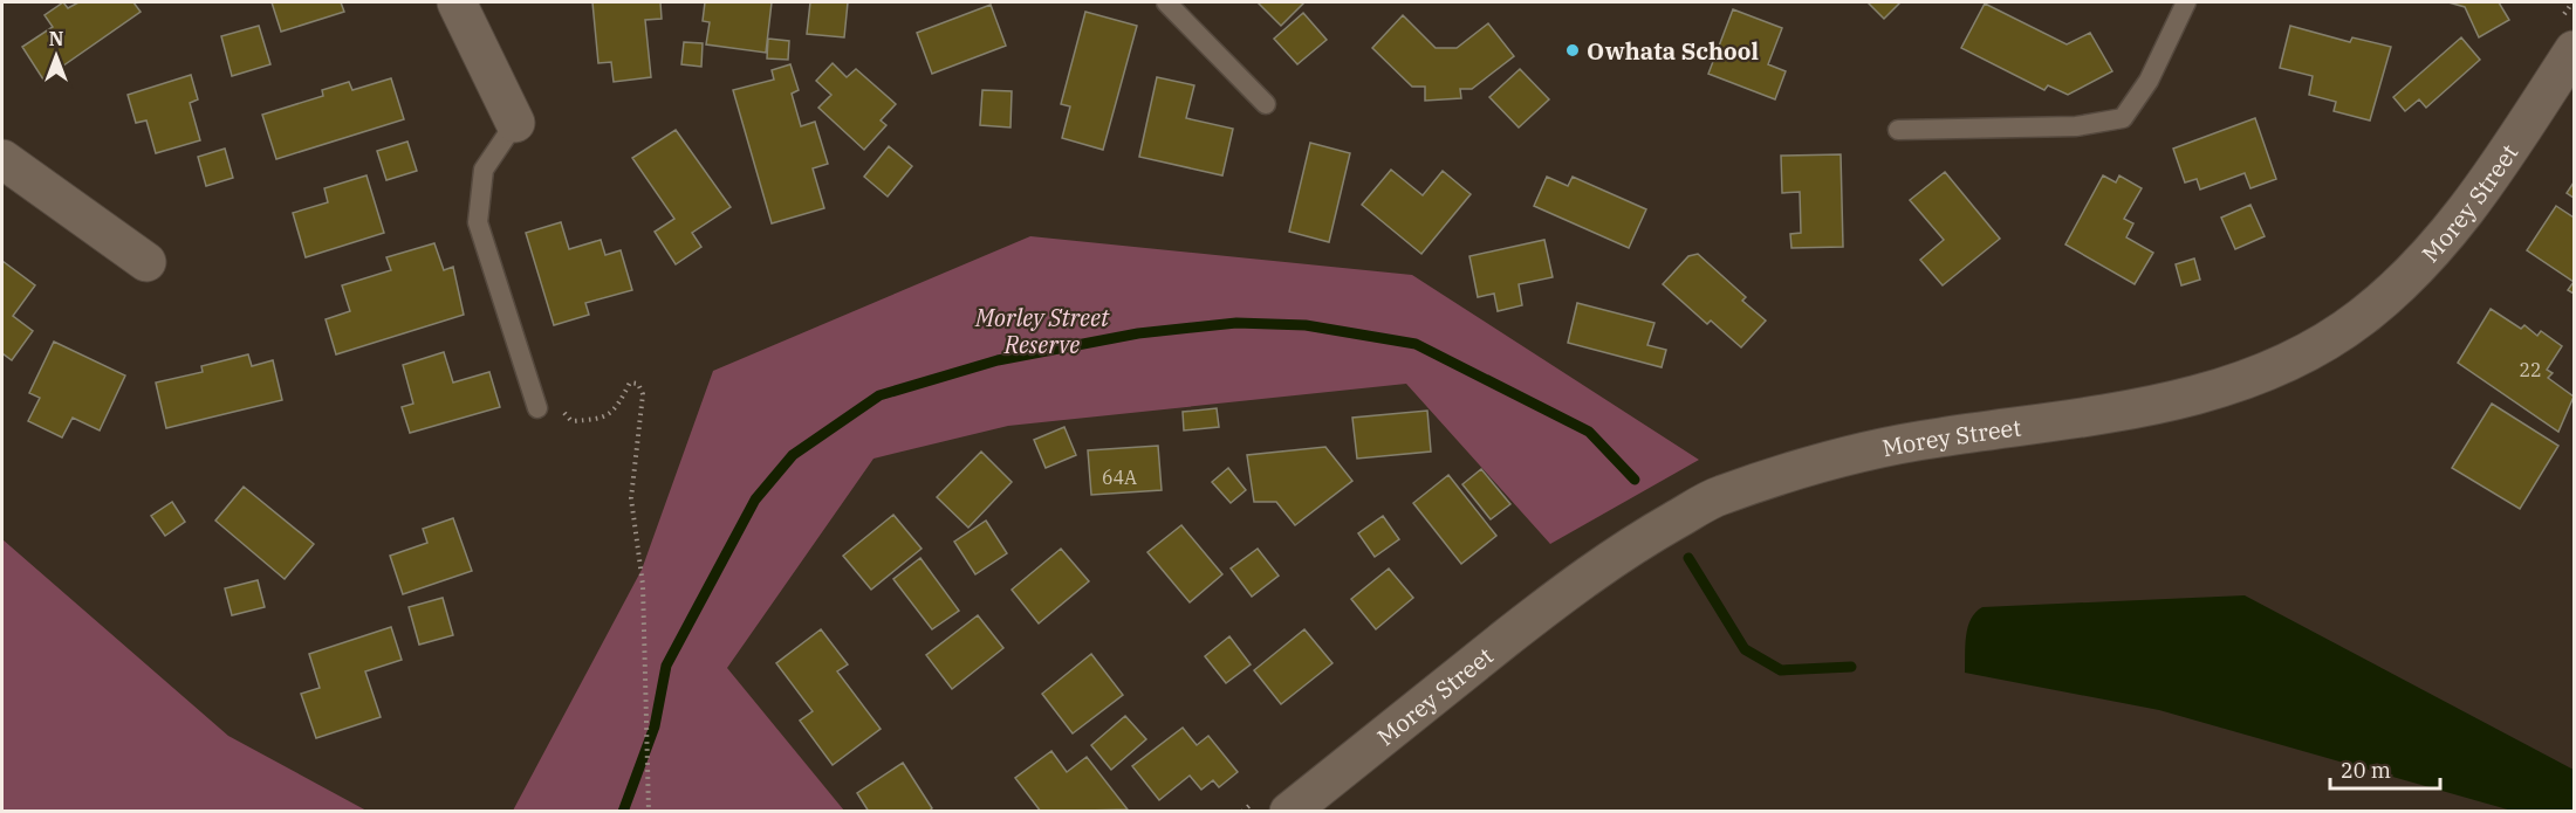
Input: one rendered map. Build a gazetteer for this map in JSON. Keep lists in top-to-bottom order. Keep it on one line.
{"streets":{"street":["Morey Street"]},"parks":["Morley Street Reserve"],"places":["Owhata School"],"house_numbers":["22","64A"],"scale_bar":"20 m","north":"top"}
